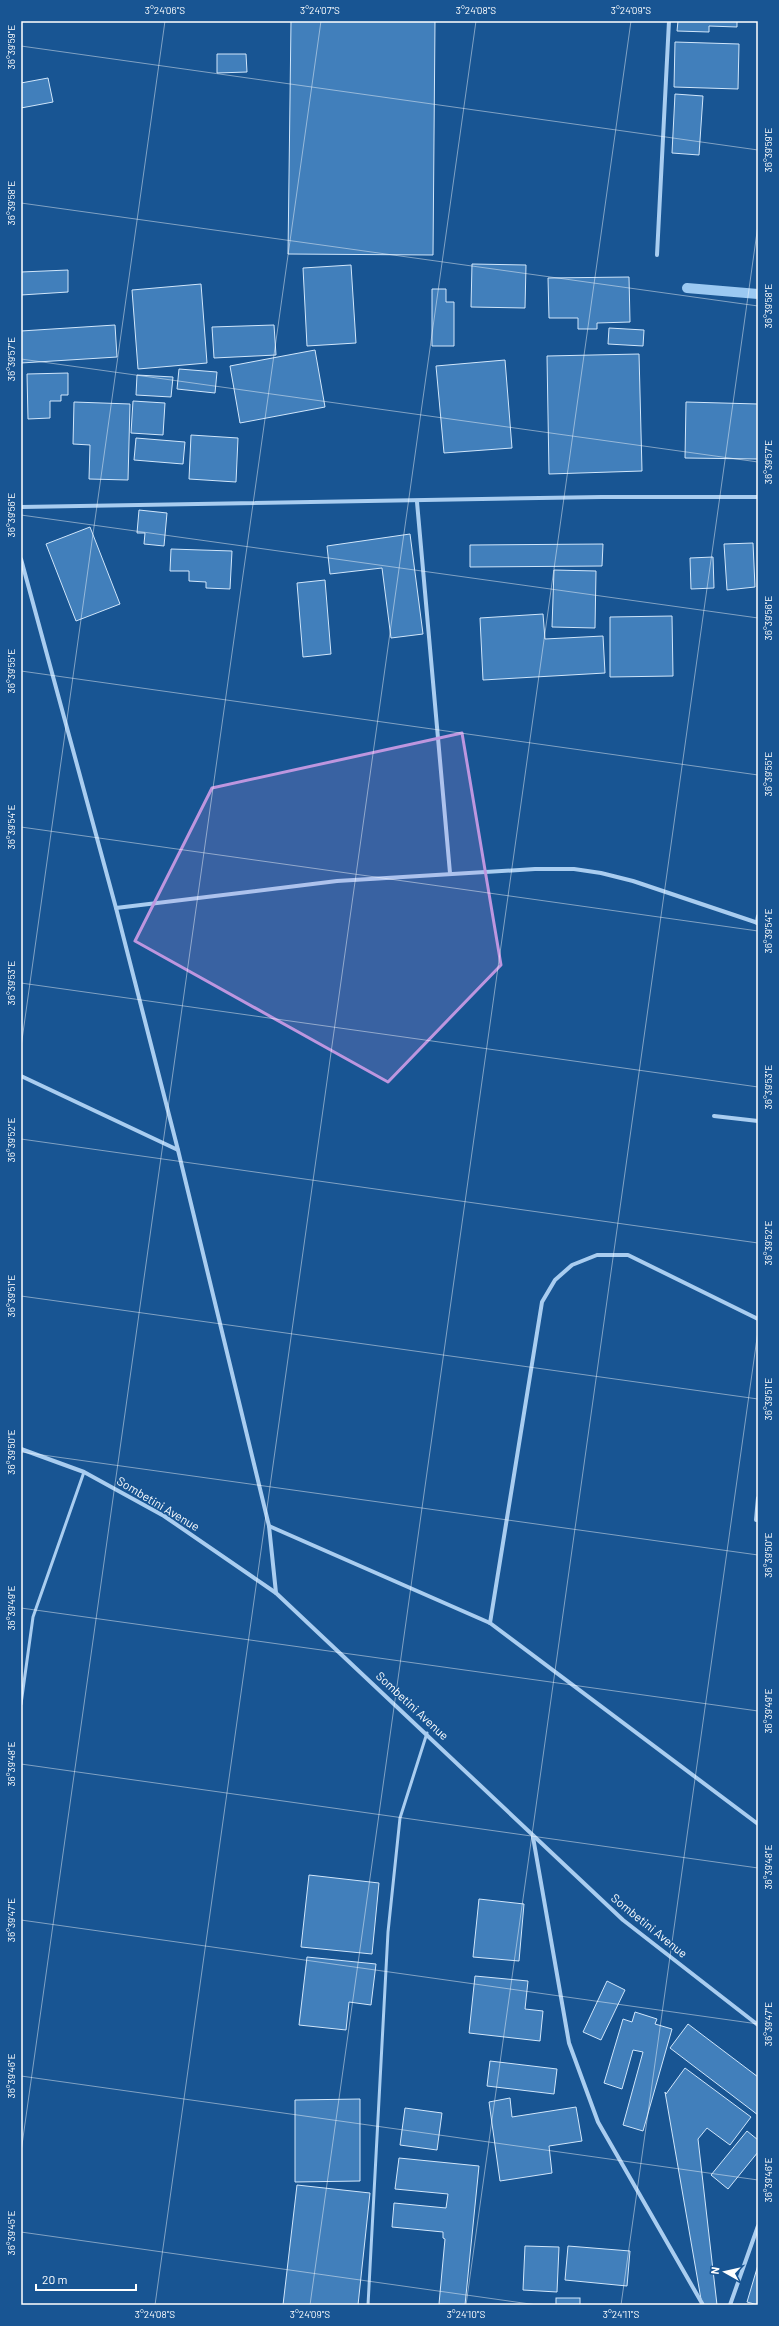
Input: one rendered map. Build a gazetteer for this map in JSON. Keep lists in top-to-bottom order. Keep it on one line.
{"streets":{"street":["Sombetini Avenue"]},"scale_bar":"20 m","north":"left","coordinates":["3°24'06\"S","3°24'07\"S","3°24'08\"S","3°24'09\"S","36°39'59\"E","36°39'58\"E","36°39'57\"E","36°39'56\"E","36°39'55\"E","36°39'54\"E","36°39'53\"E","36°39'52\"E","36°39'51\"E","36°39'50\"E","36°39'49\"E","36°39'48\"E","36°39'47\"E","36°39'46\"E","36°39'45\"E","3°24'10\"S","3°24'11\"S"]}
